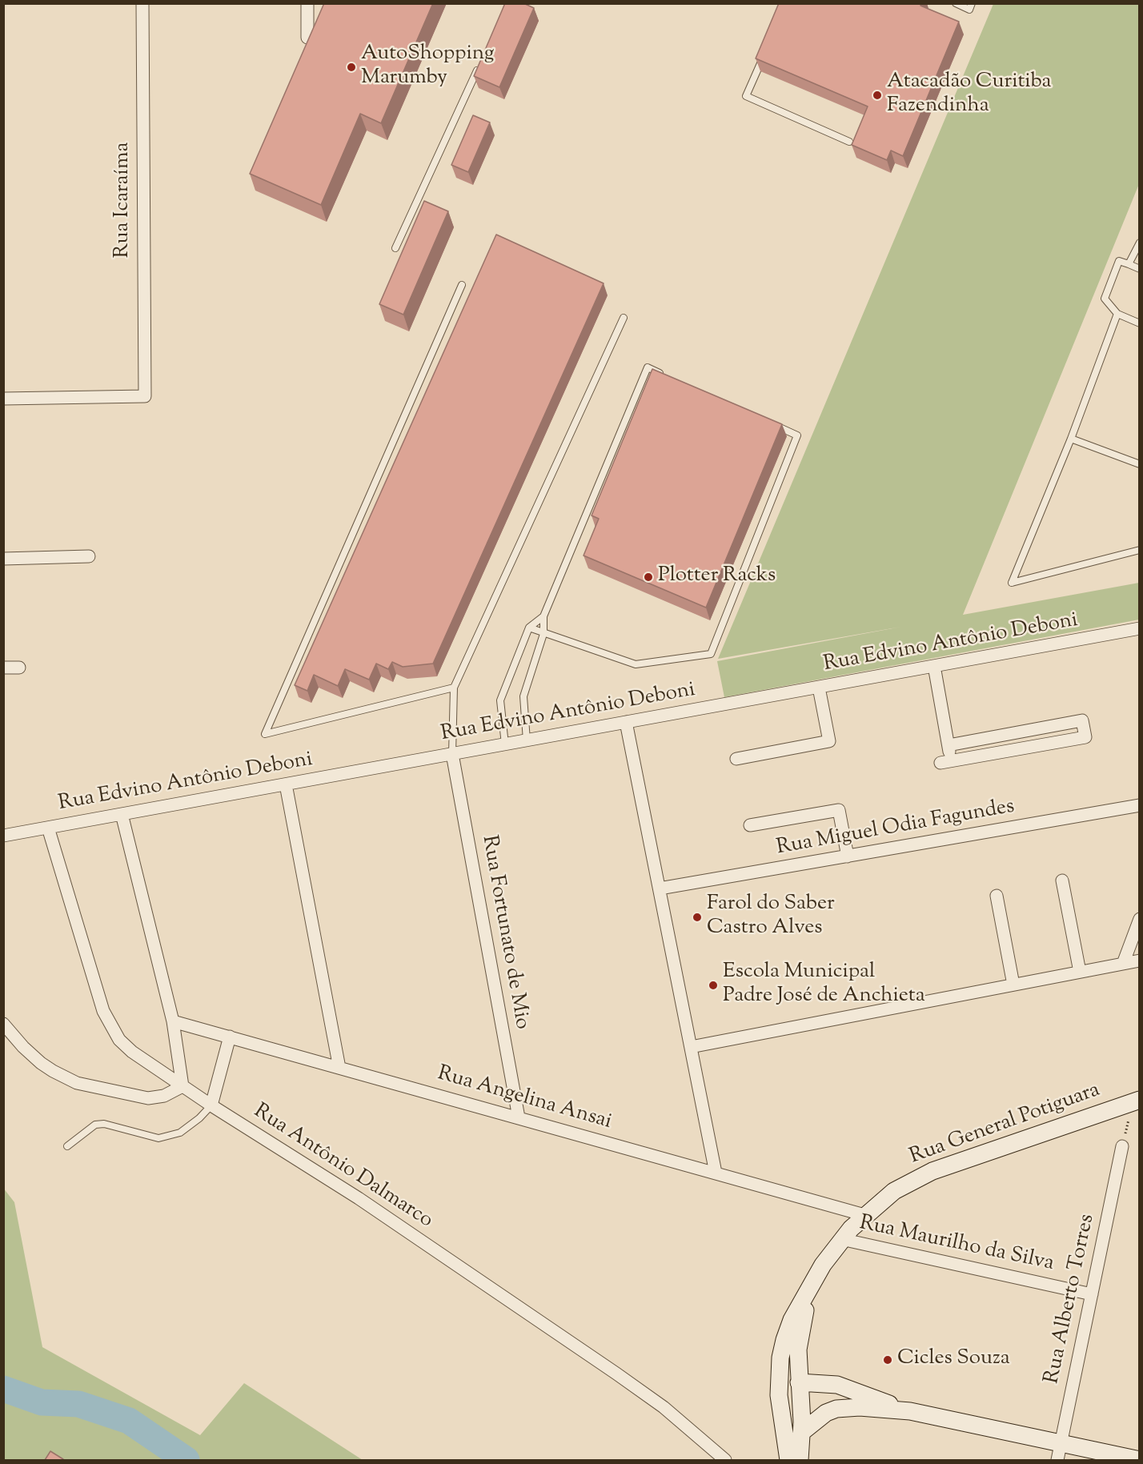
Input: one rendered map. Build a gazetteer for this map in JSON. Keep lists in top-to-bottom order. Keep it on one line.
{"streets":{"main road":["Rua General Potiguara"],"street":["Rua Icaraíma","Rua Edvino Antônio Deboni","Rua Miguel Odia Fagundes","Rua Fortunato de Mio","Rua Angelina Ansai","Rua Antônio Dalmarco","Rua Maurilho da Silva","Rua Alberto Torres"]},"crossings":[["Rua Edvino Antônio Deboni","Rua Fortunato de Mio"],["Rua Edvino Antônio Deboni","Rua Antônio Dalmarco"],["Rua Fortunato de Mio","Rua Angelina Ansai"],["Rua Angelina Ansai","Rua General Potiguara"],["Rua General Potiguara","Rua Maurilho da Silva"],["Rua Maurilho da Silva","Rua Alberto Torres"]],"places":["AutoShopping Marumby","Atacadão Curitiba Fazendinha","Plotter Racks","Farol do Saber Castro Alves","Escola Municipal Padre José de Anchieta","Cicles Souza"]}
